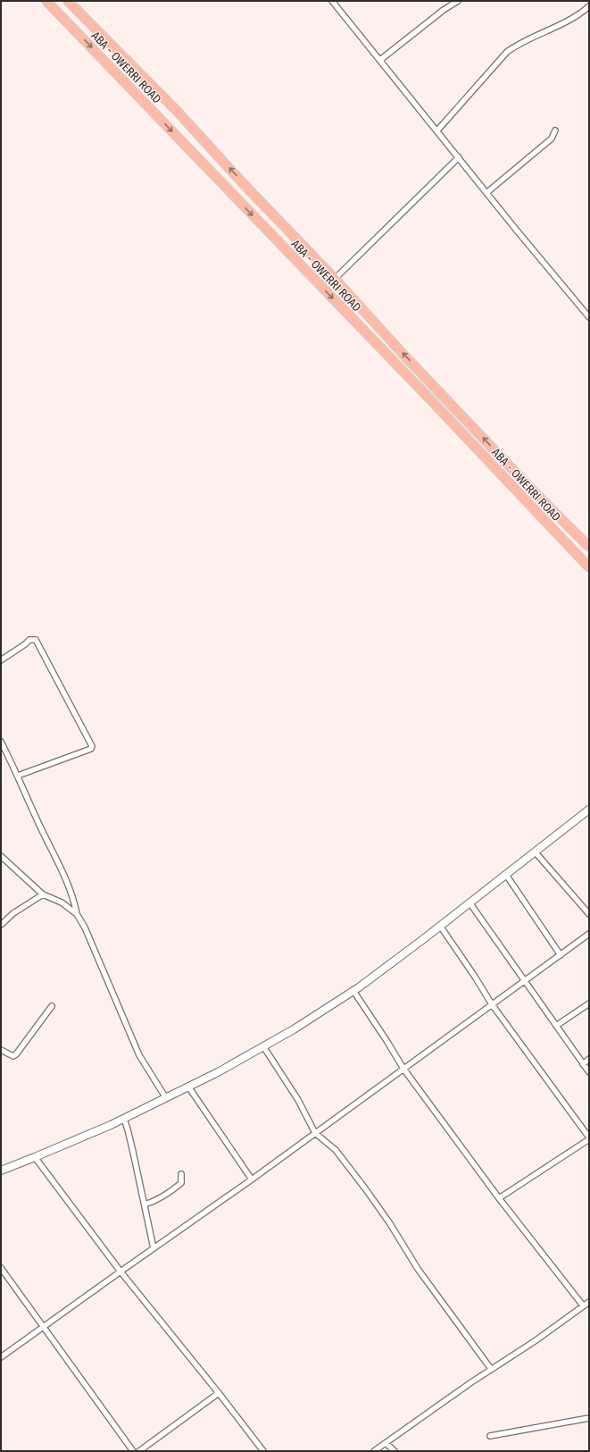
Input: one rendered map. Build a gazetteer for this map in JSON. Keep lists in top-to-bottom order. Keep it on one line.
{"streets":{"highway":["ABA - OWERRI ROAD"]}}
